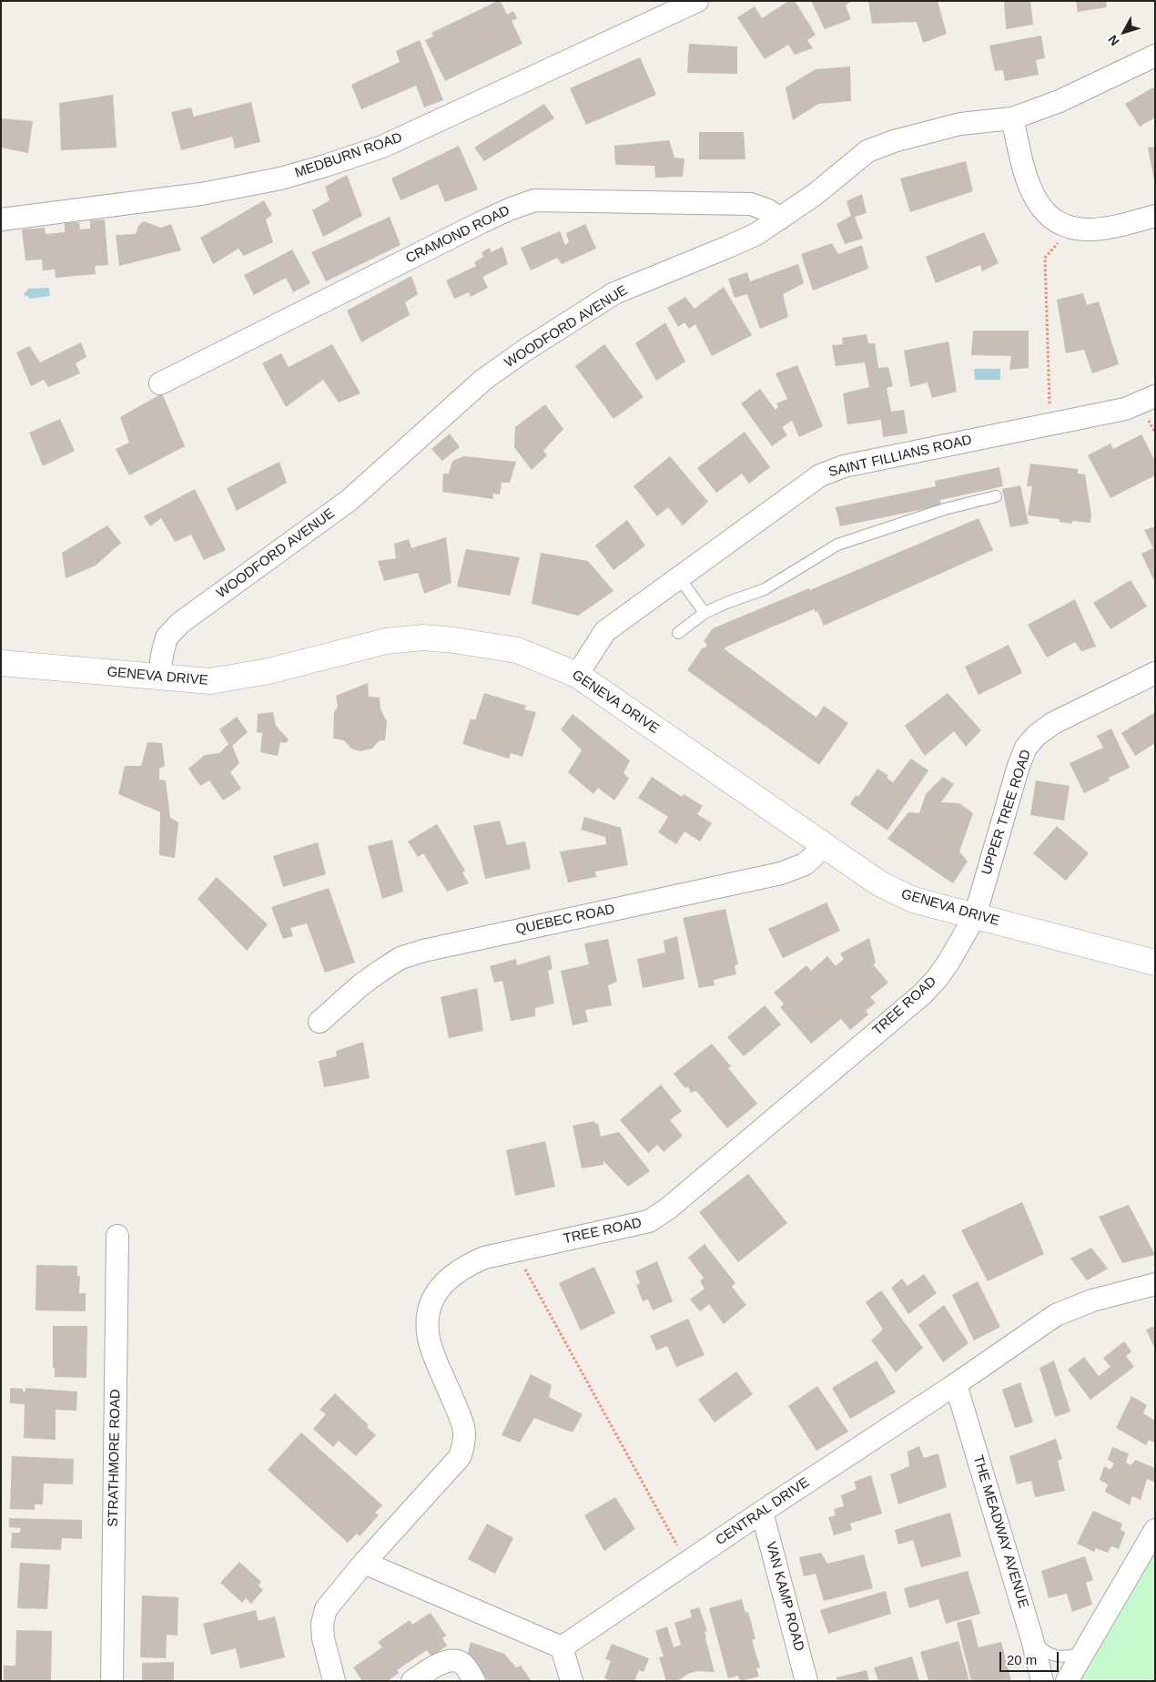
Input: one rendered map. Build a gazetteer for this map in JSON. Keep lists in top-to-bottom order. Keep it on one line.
{"streets":{"street":["MEDBURN ROAD","CRAMOND ROAD","WOODFORD AVENUE","SAINT FILLIANS ROAD","GENEVA DRIVE","UPPER TREE ROAD","QUEBEC ROAD","TREE ROAD","STRATHMORE ROAD","CENTRAL DRIVE","THE MEADWAY AVENUE","VAN KAMP ROAD"]},"crossings":[["CRAMOND ROAD","WOODFORD AVENUE"],["WOODFORD AVENUE","GENEVA DRIVE"],["SAINT FILLIANS ROAD","GENEVA DRIVE"],["GENEVA DRIVE","UPPER TREE ROAD"],["GENEVA DRIVE","QUEBEC ROAD"],["GENEVA DRIVE","TREE ROAD"],["UPPER TREE ROAD","TREE ROAD"],["CENTRAL DRIVE","THE MEADWAY AVENUE"],["CENTRAL DRIVE","VAN KAMP ROAD"]],"scale_bar":"20 m","north":"bottom left"}
